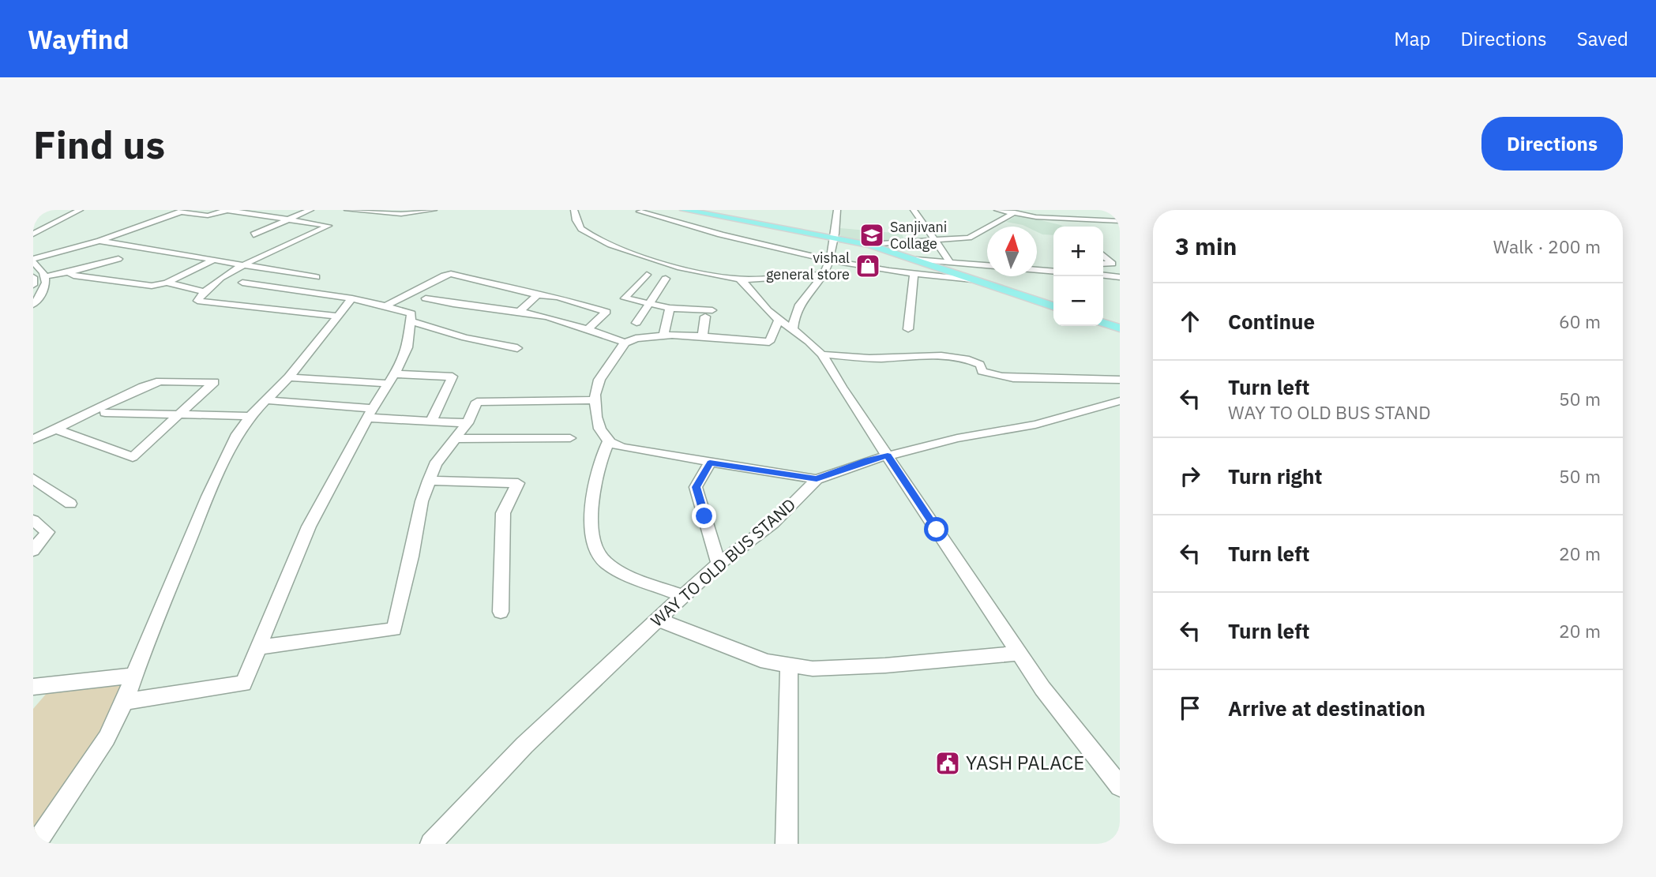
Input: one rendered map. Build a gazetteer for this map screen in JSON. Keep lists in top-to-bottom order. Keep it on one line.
{"streets":{"street":["WAY TO OLD BUS STAND"]},"places":{"school or university":["Sanjivani Collage"],"shop":["vishal general store"],"public building":["YASH PALACE"]},"north":"top","page":{"header":"Wayfind","nav":["Map","Directions","Saved"],"buttons":"Directions","title":"Find us","heading":["3 min","Walk · 200 m"],"map_buttons":["+","−"],"list":[["Continue","60 m"],["Turn left","WAY TO OLD BUS STAND","50 m"],["Turn right","50 m"],["Turn left","20 m"],["Turn left","20 m"],"Arrive at destination"]}}
